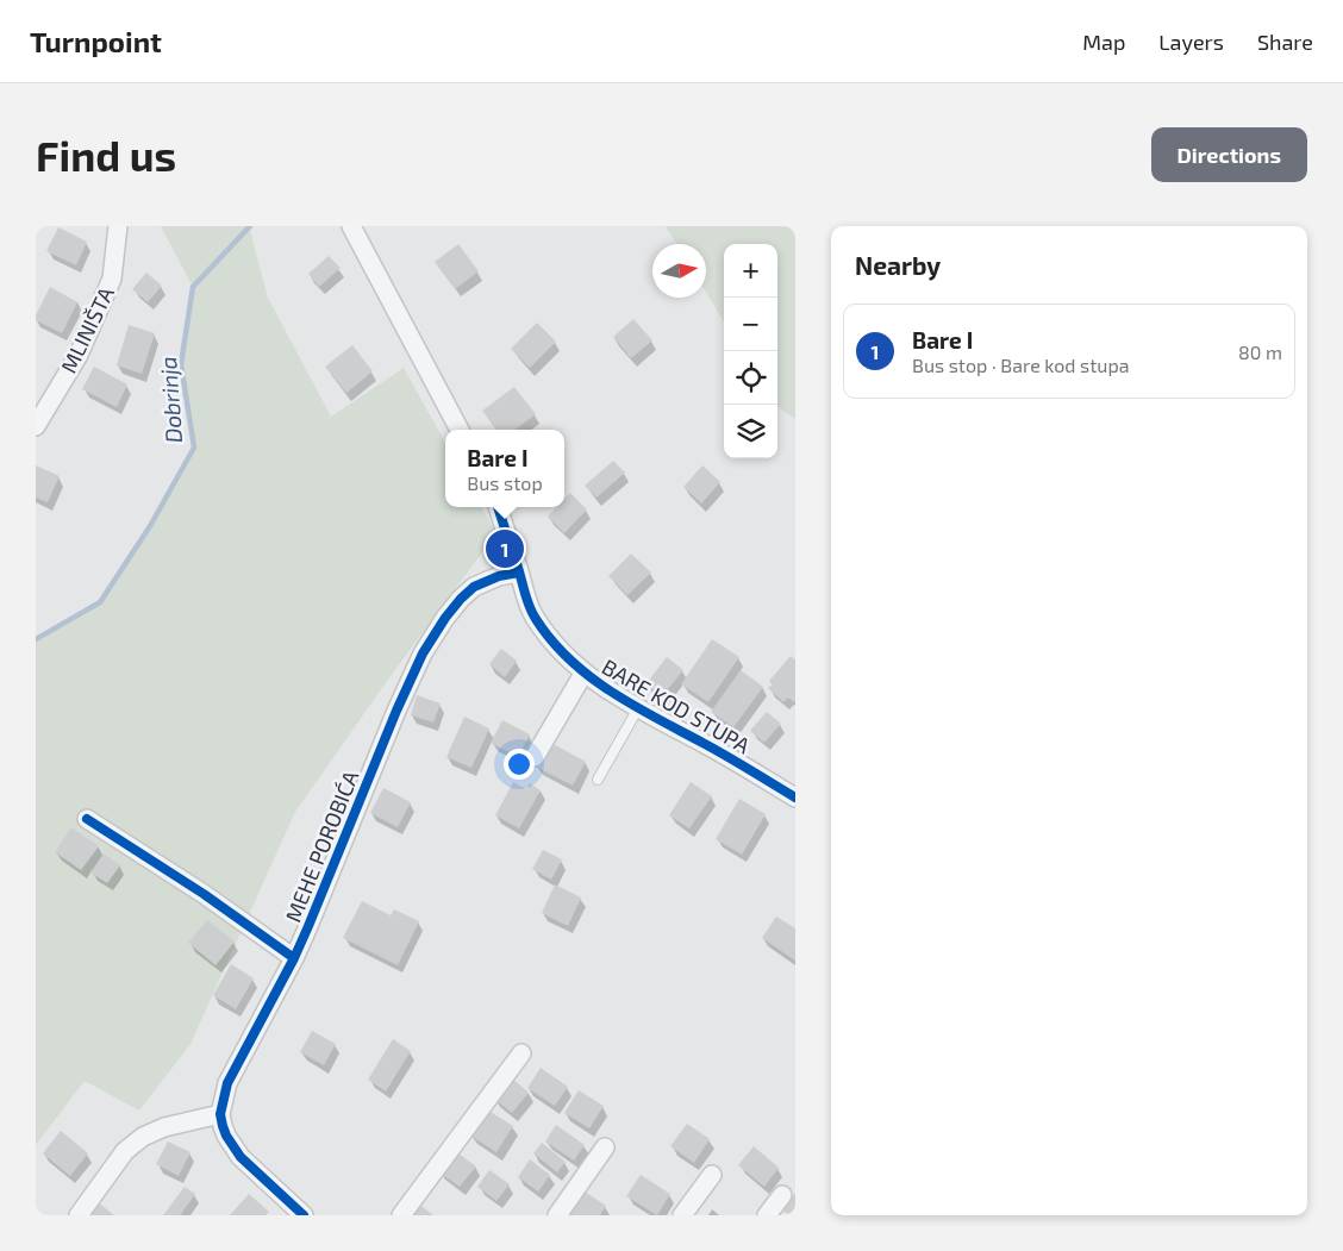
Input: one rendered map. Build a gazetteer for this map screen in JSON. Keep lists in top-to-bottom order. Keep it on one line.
{"streets":{"street":["MLINIŠTA","BARE KOD STUPA","MEHE POROBIĆA"]},"crossings":[["BARE KOD STUPA","MEHE POROBIĆA"]],"water":["Dobrinja"],"north":"right","page":{"header":"Turnpoint","nav":["Map","Layers","Share"],"buttons":"Directions","title":"Find us","heading":"Nearby","map_buttons":["+","−"],"list":[{"mark":"1","name":"Bare I","note":"Bus stop · Bare kod stupa","value":"80 m"}],"popup":["Bare I","Bus stop"],"pins":"1"}}
